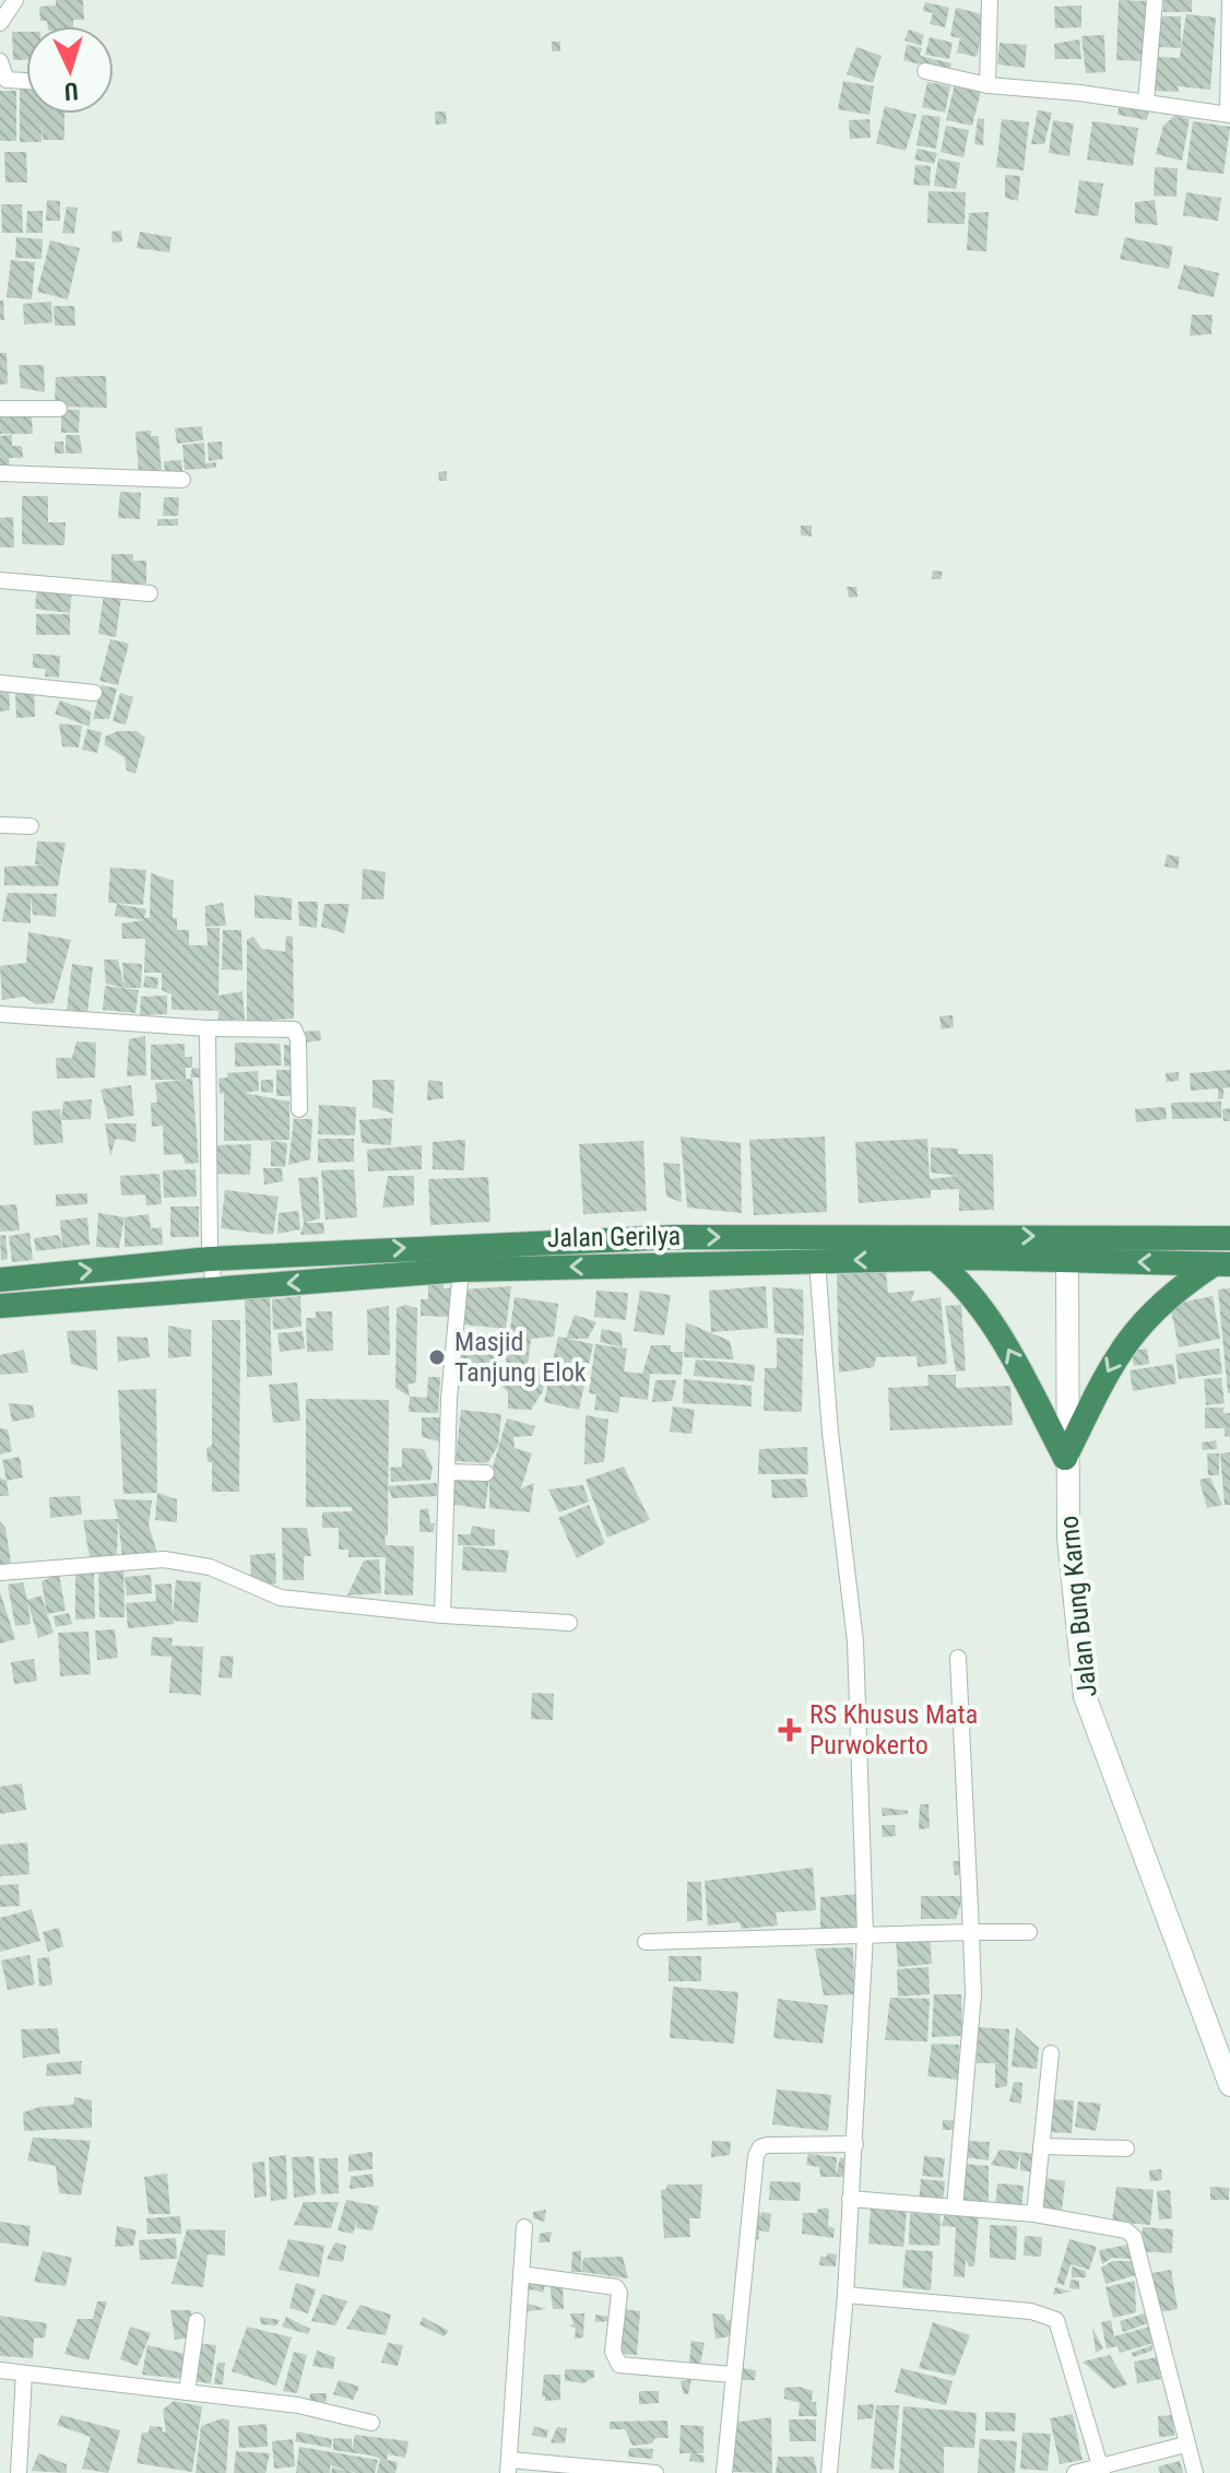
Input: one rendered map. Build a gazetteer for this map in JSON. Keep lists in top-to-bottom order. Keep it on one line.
{"streets":{"highway":["Jalan Gerilya"],"main road":["Jalan Bung Karno"]},"crossings":[["Jalan Gerilya","Jalan Bung Karno"]],"places":{"other":["Masjid Tanjung Elok"],"health":["RS Khusus Mata Purwokerto"]},"north":"bottom"}
